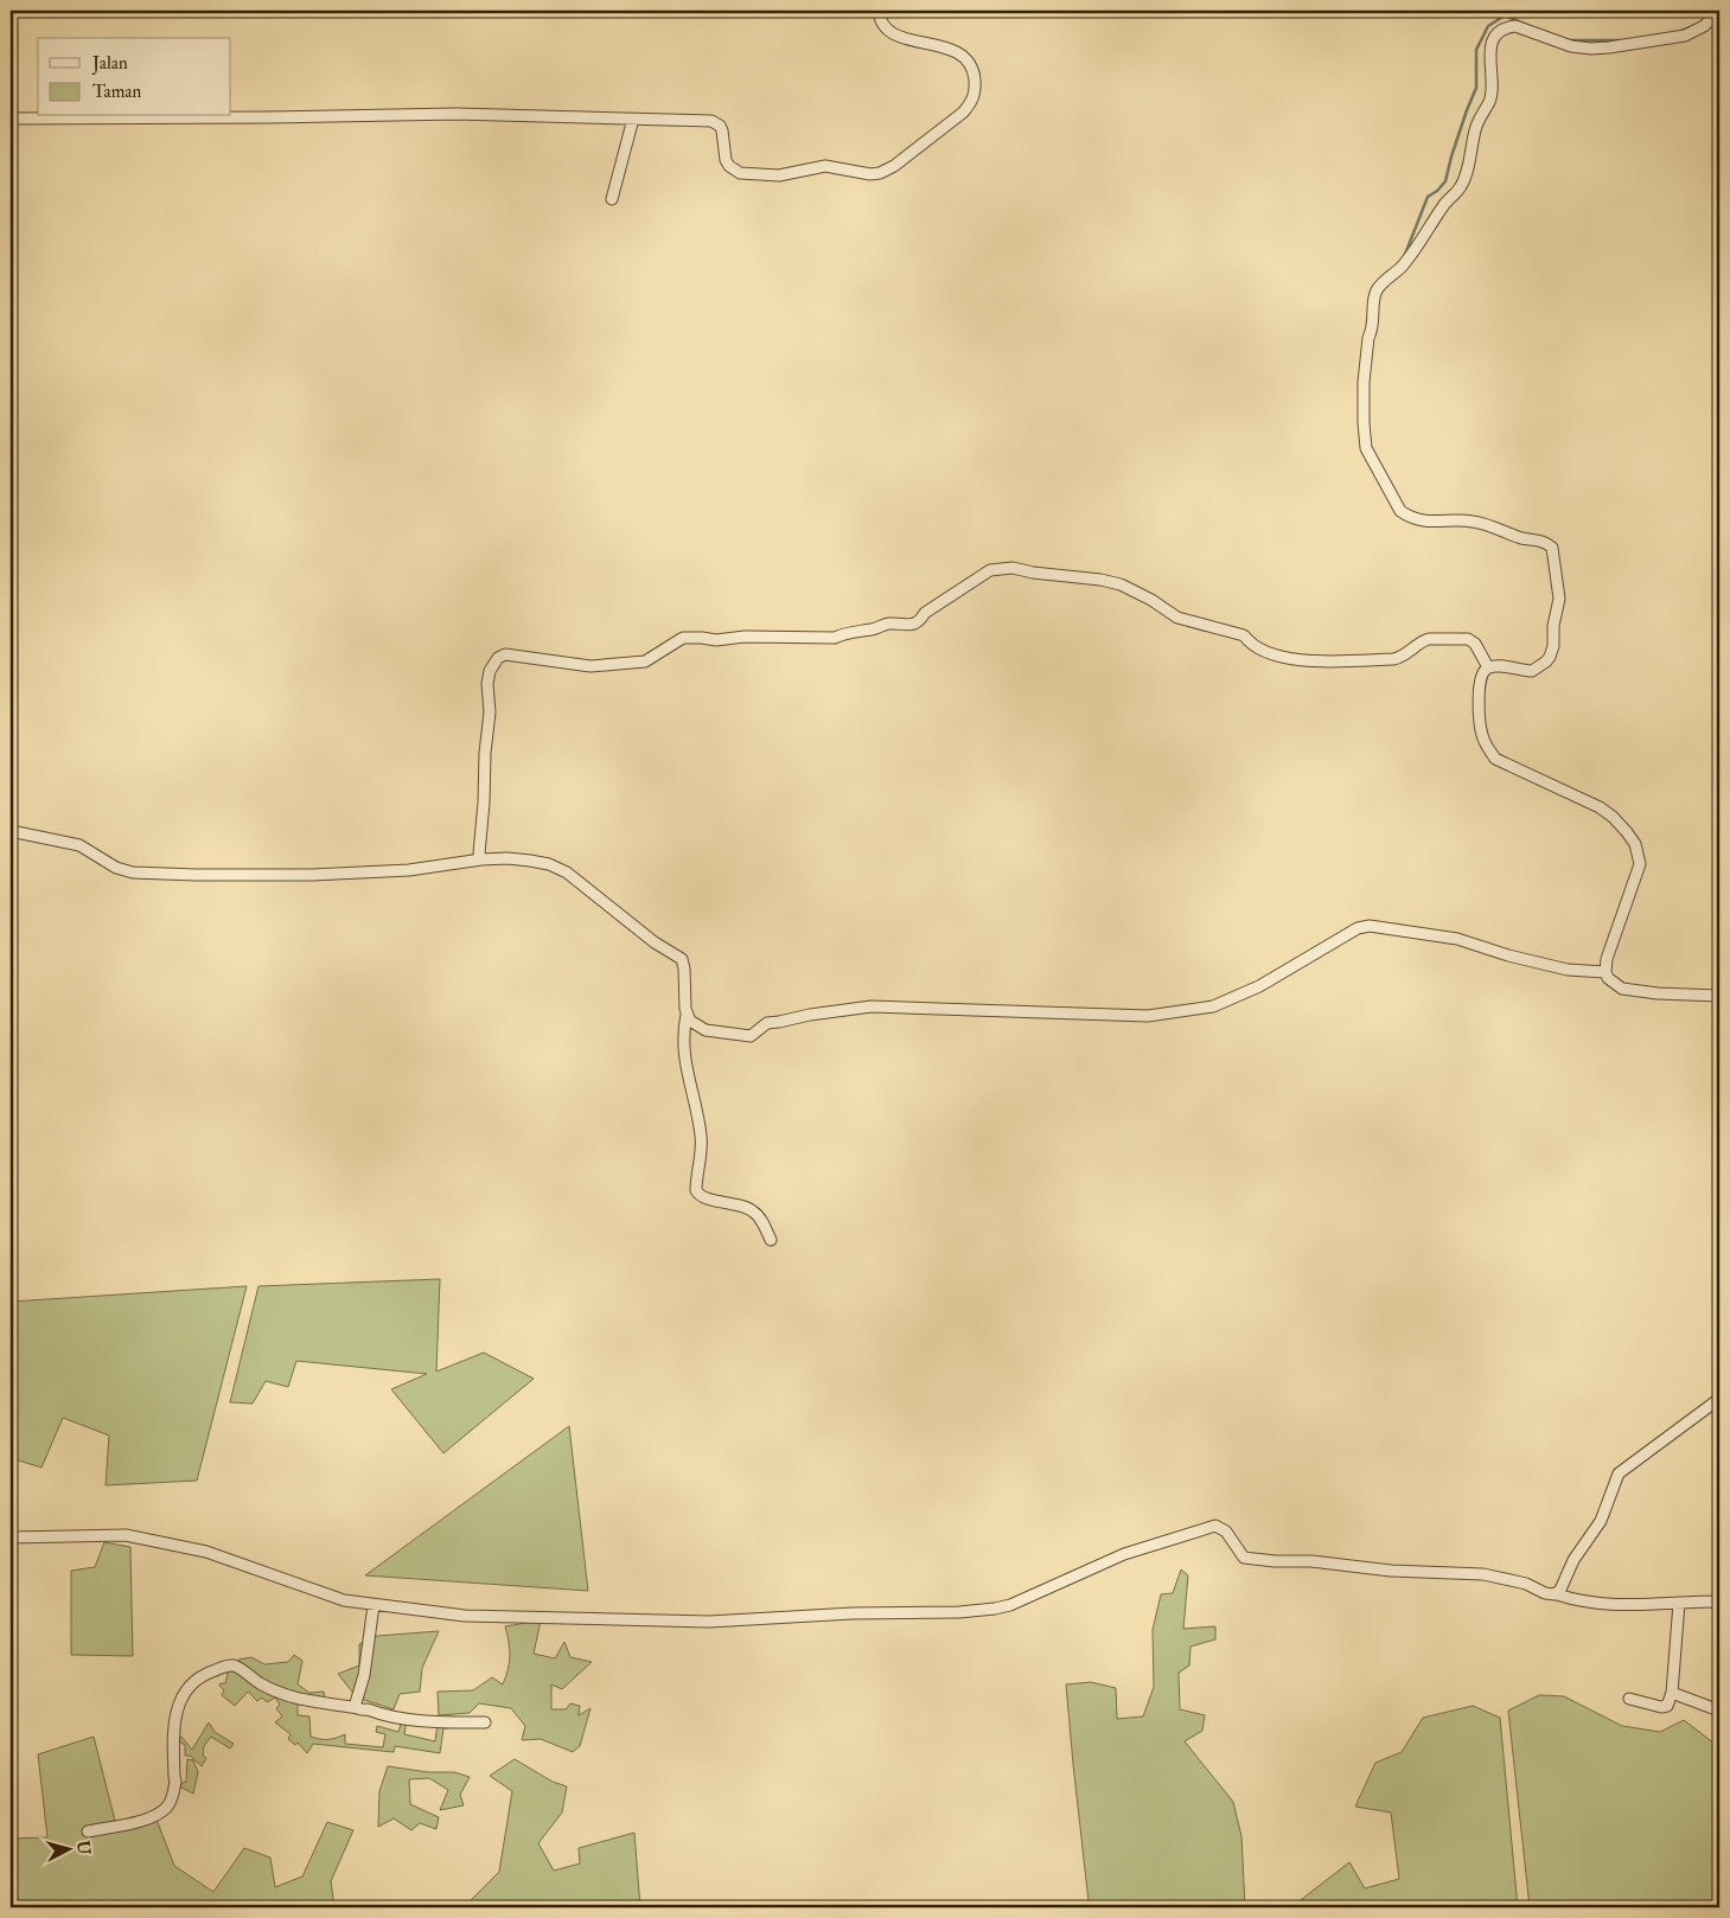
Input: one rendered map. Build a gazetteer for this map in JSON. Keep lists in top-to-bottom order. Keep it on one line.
{"legend":["Jalan","Taman"],"north":"right"}
